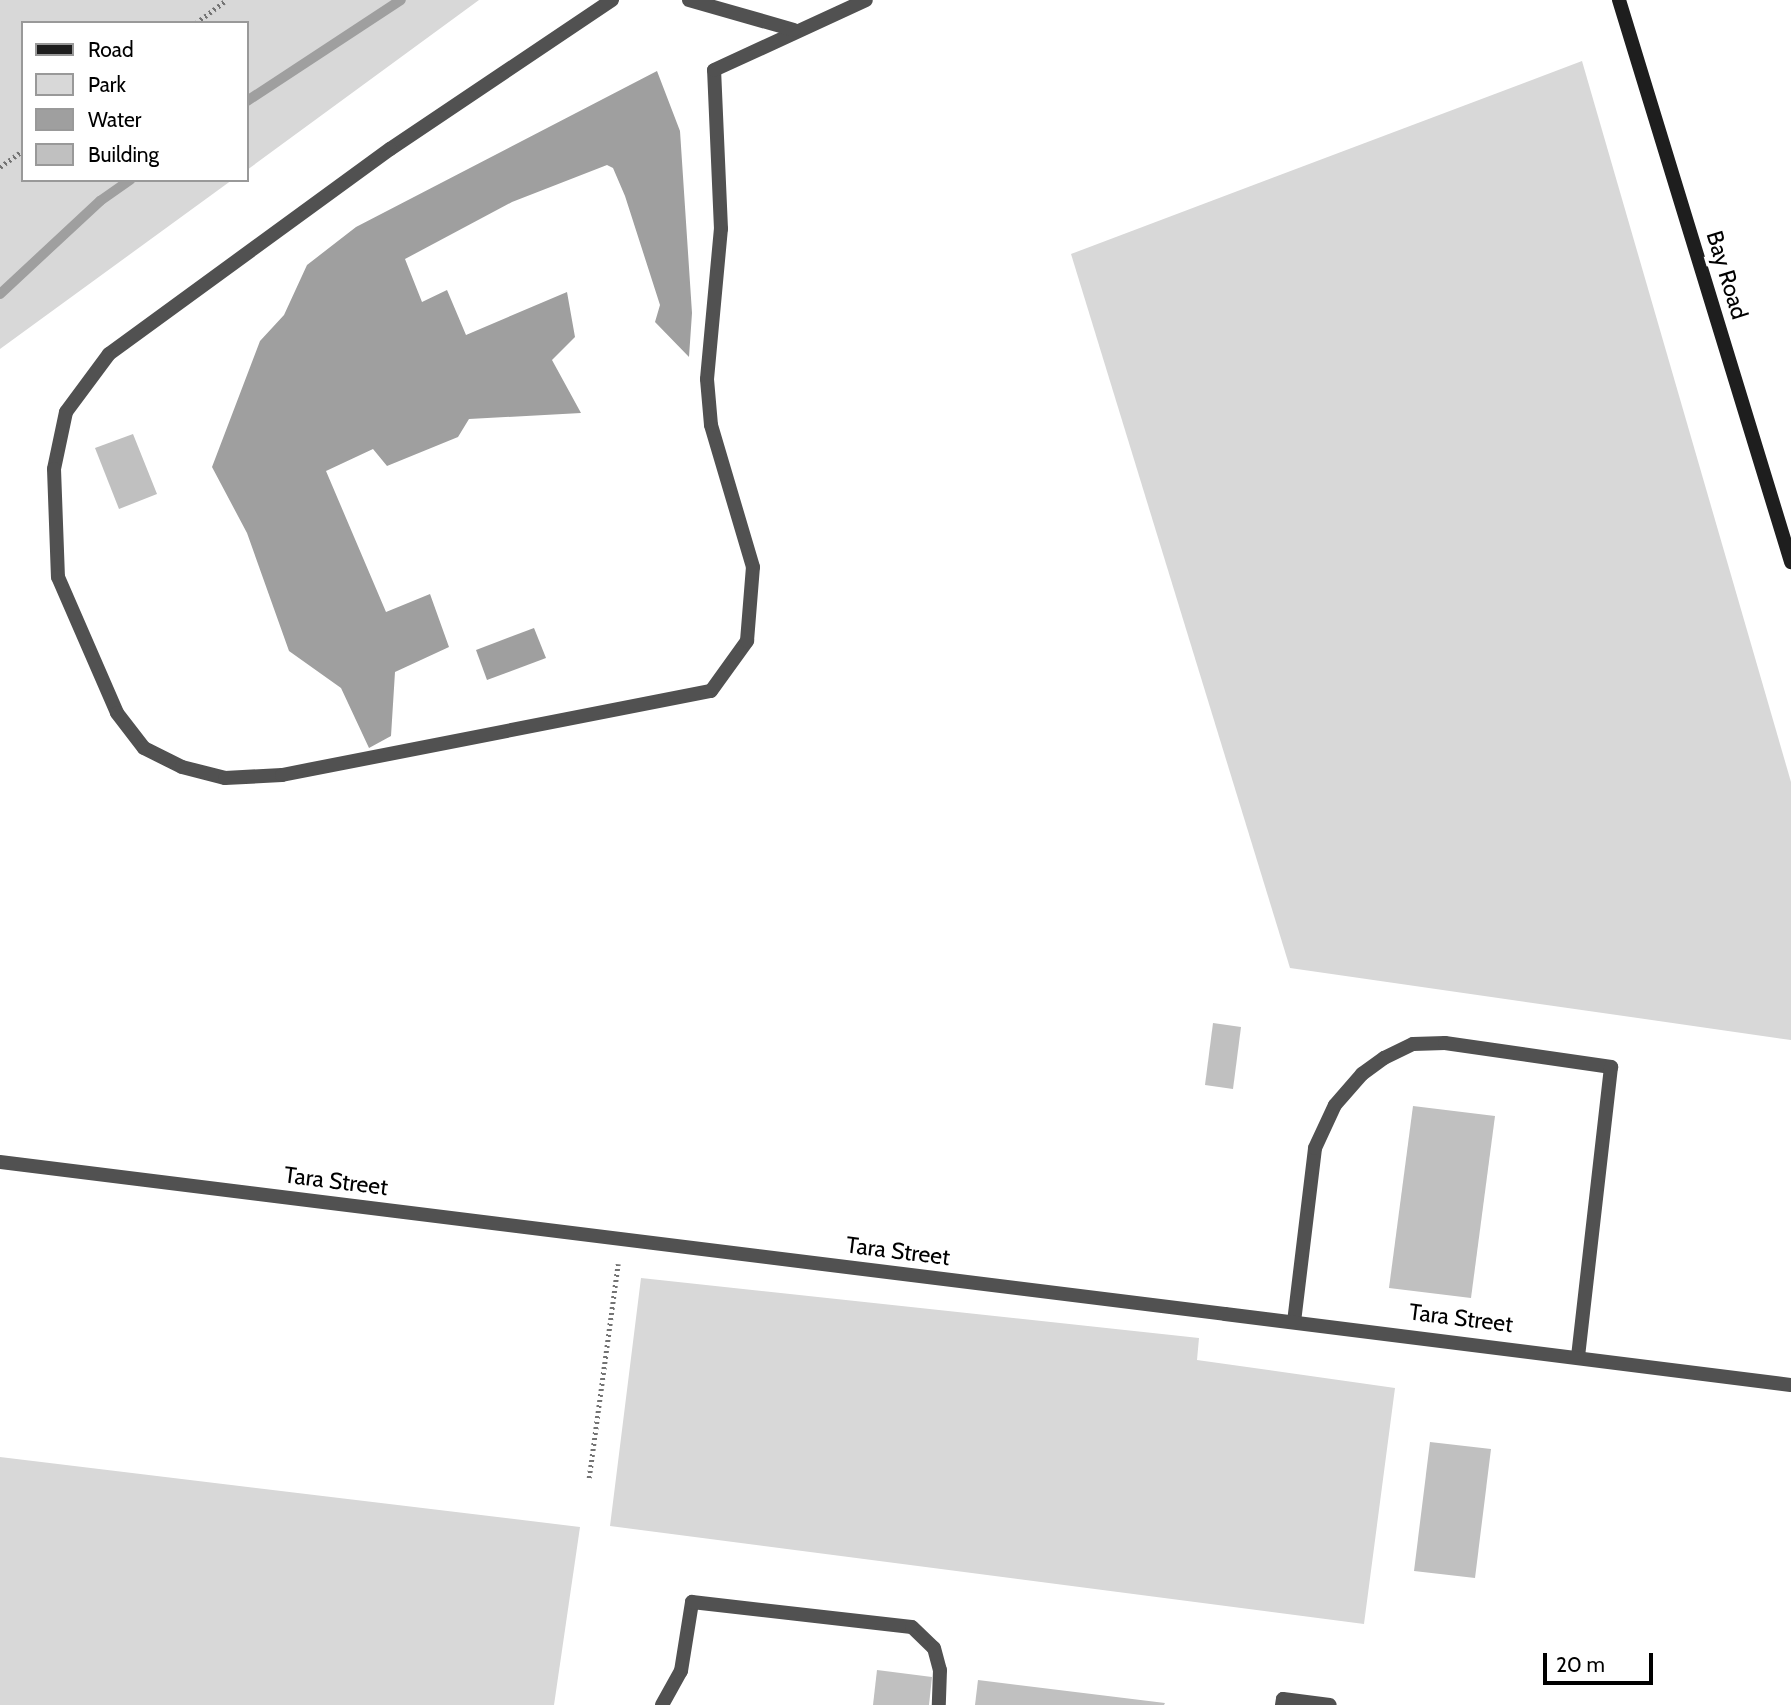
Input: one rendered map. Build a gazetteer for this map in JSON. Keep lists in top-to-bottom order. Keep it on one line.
{"streets":{"street":["Bay Road","Tara Street"]},"legend":["Road","Park","Water","Building"],"scale_bar":"20 m"}
